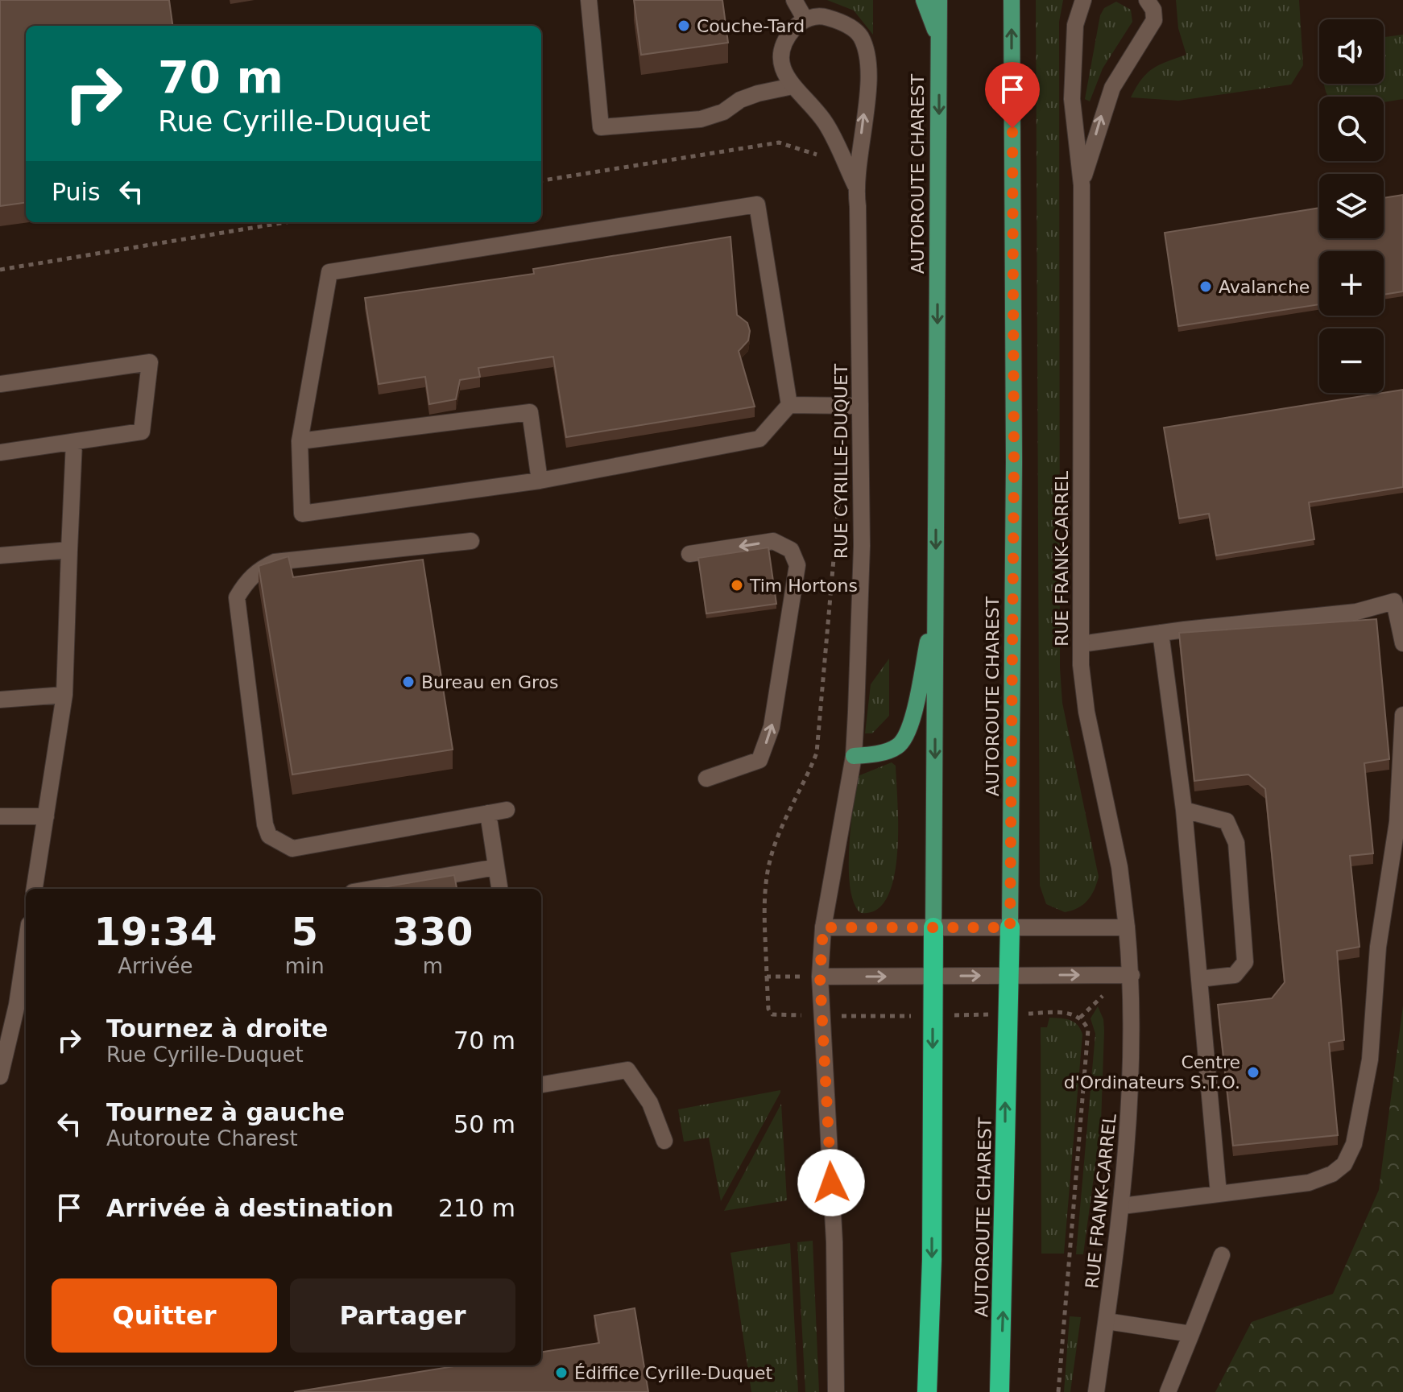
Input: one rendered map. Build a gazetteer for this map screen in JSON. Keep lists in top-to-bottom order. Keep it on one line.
{"streets":{"highway":["AUTOROUTE CHAREST"],"street":["RUE CYRILLE-DUQUET","RUE FRANK-CARREL"]},"places":["Couche-Tard","Avalanche","Tim Hortons","Bureau en Gros","Centre d'Ordinateurs S.T.O.","Édiffice Cyrille-Duquet"],"page":{"map_buttons":["+","−"],"turn":["70 m","Rue Cyrille-Duquet"],"then":"Puis","eta":["19:34","Arrivée","5","min","330","m"],"list":[{"name":"Tournez à droite","note":"Rue Cyrille-Duquet","value":"70 m"},{"name":"Tournez à gauche","note":"Autoroute Charest","value":"50 m"},{"name":"Arrivée à destination","value":"210 m"}],"buttons":["Quitter","Partager"]}}
